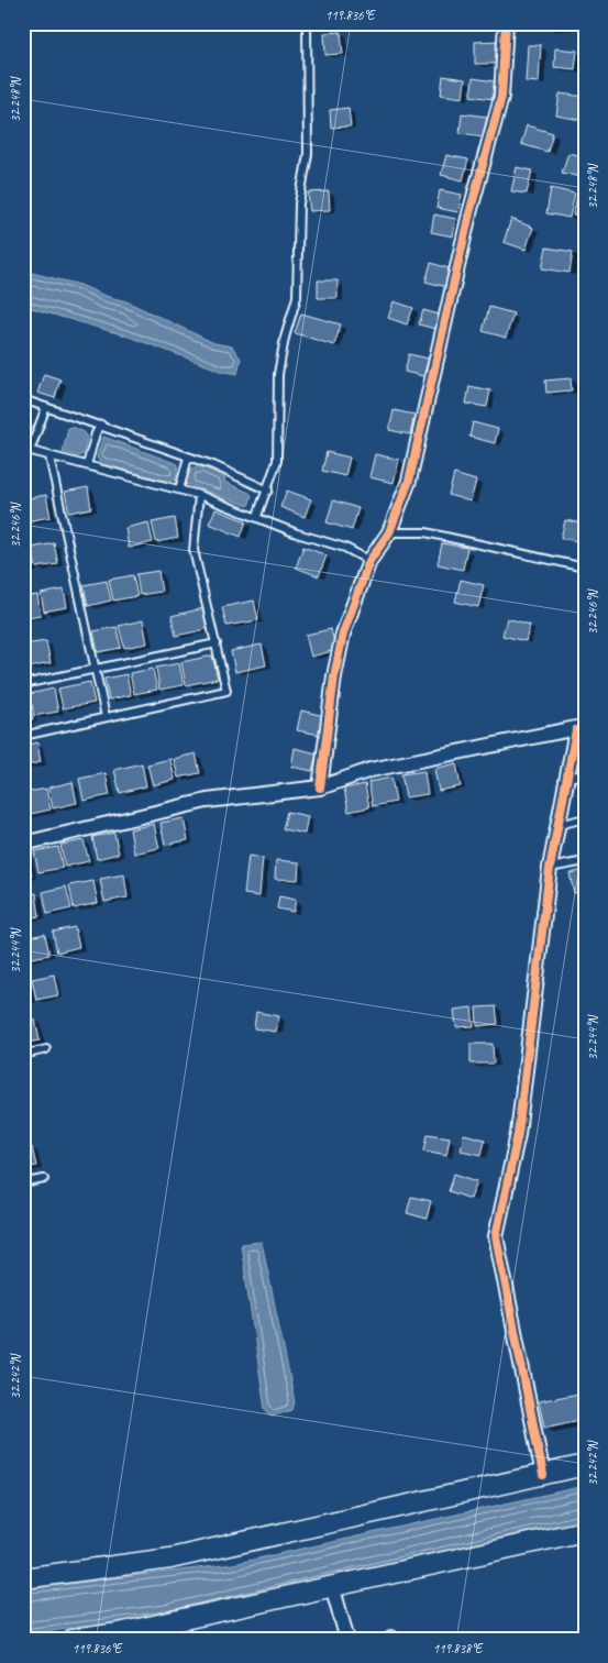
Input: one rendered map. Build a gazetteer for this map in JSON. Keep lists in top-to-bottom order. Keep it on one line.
{"coordinates":["119.836°E","32.248°N","32.246°N","32.244°N","32.242°N","119.838°E"]}
